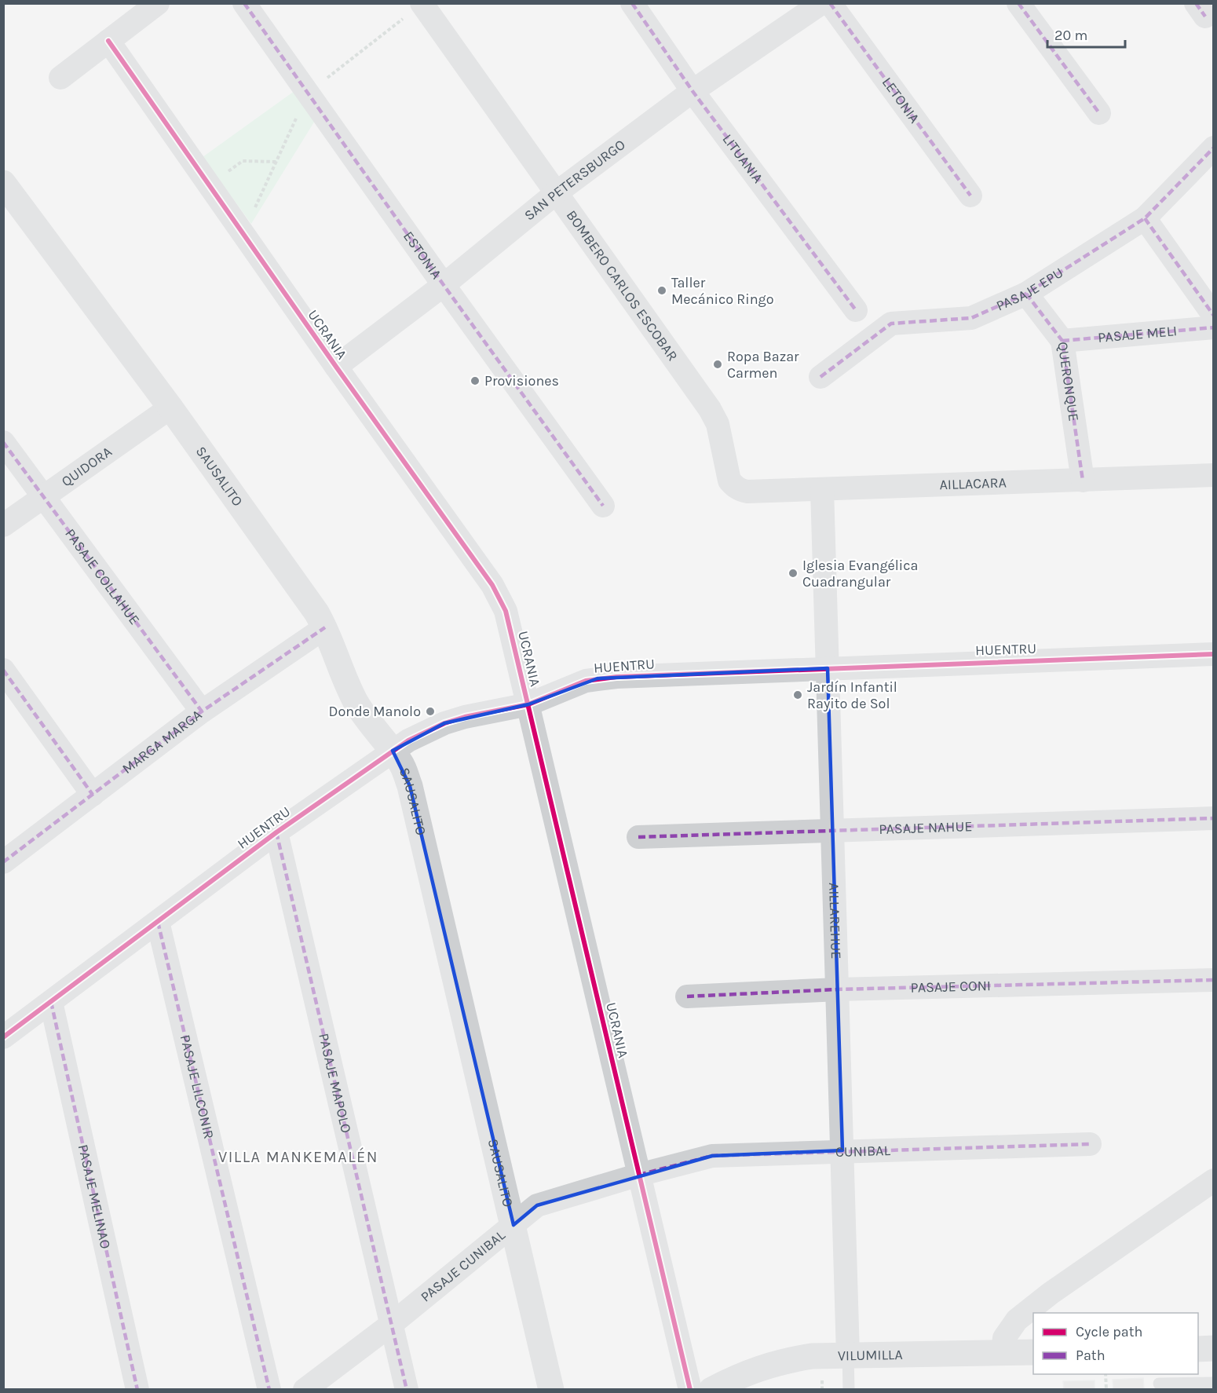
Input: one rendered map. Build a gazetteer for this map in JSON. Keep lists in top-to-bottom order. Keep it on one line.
{"streets":{"street":["LETONIA","LITUANIA","SAN PETERSBURGO","ESTONIA","BOMBERO CARLOS ESCOBAR","PASAJE EPU","PASAJE MELI","UCRANIA","QUERONQUE","QUIDORA","SAUSALITO","AILLACARA","PASAJE COLLAHUE","HUENTRU","MARGA MARGA","PASAJE NAHUE","AILLAREHUE","PASAJE CONI","PASAJE MAPOLO","PASAJE LILCONIR","CUNIBAL","PASAJE MELINAO","PASAJE CUNIBAL","VILUMILLA"]},"crossings":[["LITUANIA","SAN PETERSBURGO"],["SAN PETERSBURGO","ESTONIA"],["SAN PETERSBURGO","BOMBERO CARLOS ESCOBAR"],["SAN PETERSBURGO","UCRANIA"],["BOMBERO CARLOS ESCOBAR","AILLACARA"],["PASAJE EPU","QUERONQUE"],["PASAJE MELI","QUERONQUE"],["UCRANIA","HUENTRU"],["UCRANIA","CUNIBAL"],["UCRANIA","PASAJE CUNIBAL"],["QUERONQUE","AILLACARA"],["QUIDORA","SAUSALITO"],["QUIDORA","PASAJE COLLAHUE"],["SAUSALITO","HUENTRU"],["SAUSALITO","MARGA MARGA"],["SAUSALITO","PASAJE CUNIBAL"],["AILLACARA","AILLAREHUE"],["PASAJE COLLAHUE","MARGA MARGA"],["HUENTRU","AILLAREHUE"],["HUENTRU","PASAJE MAPOLO"],["HUENTRU","PASAJE LILCONIR"],["HUENTRU","PASAJE MELINAO"],["PASAJE NAHUE","AILLAREHUE"],["AILLAREHUE","PASAJE CONI"],["AILLAREHUE","CUNIBAL"],["AILLAREHUE","VILUMILLA"],["PASAJE MAPOLO","PASAJE CUNIBAL"],["CUNIBAL","PASAJE CUNIBAL"]],"districts":["VILLA MANKEMALÉN"],"places":["Taller Mecánico Ringo","Ropa Bazar Carmen","Provisiones","Iglesia Evangélica Cuadrangular","Jardín Infantil Rayito de Sol","Donde Manolo"],"legend":["Cycle path","Path"],"scale_bar":"20 m"}
